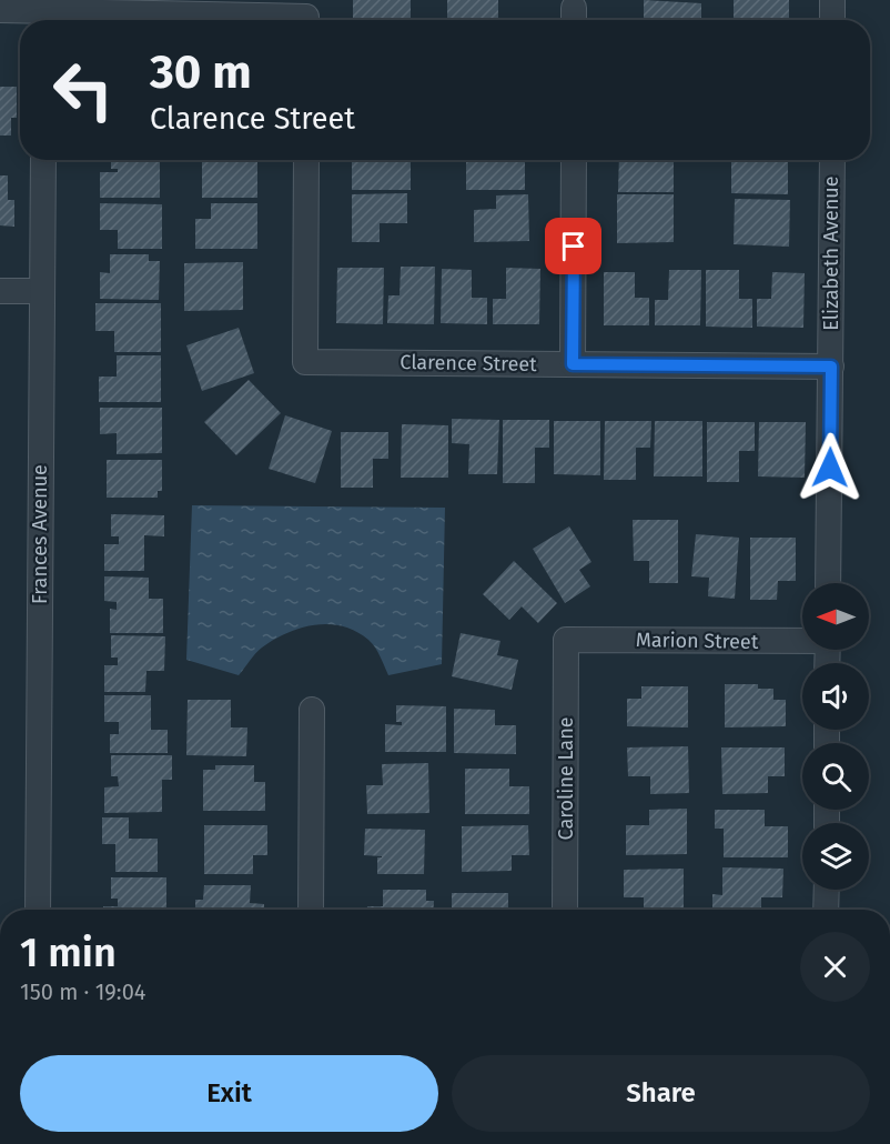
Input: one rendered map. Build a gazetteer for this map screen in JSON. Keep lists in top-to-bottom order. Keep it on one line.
{"streets":{"street":["Elizabeth Avenue","Clarence Street","Frances Avenue","Marion Street","Caroline Lane"]},"crossings":[["Elizabeth Avenue","Clarence Street"],["Marion Street","Caroline Lane"]],"north":"left","page":{"turn":["30 m","Clarence Street"],"heading":["1 min","150 m · 19:04"],"buttons":["Exit","Share"]}}
